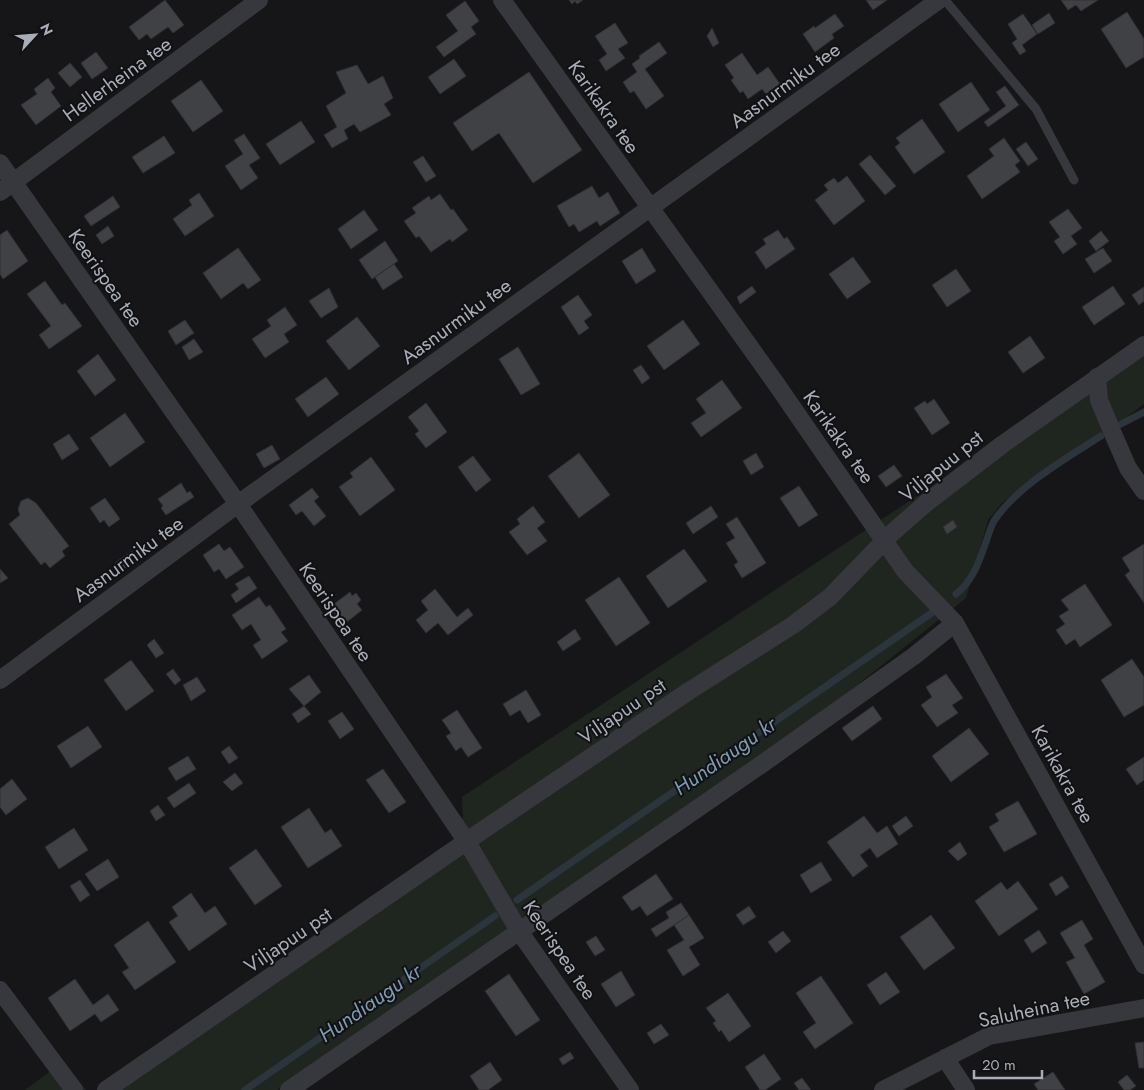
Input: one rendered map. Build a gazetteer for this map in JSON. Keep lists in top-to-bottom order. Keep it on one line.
{"streets":{"street":["Hellerheina tee","Aasnurmiku tee","Karikakra tee","Keerispea tee","Viljapuu pst","Saluheina tee"]},"crossings":[["Hellerheina tee","Keerispea tee"],["Aasnurmiku tee","Karikakra tee"],["Aasnurmiku tee","Keerispea tee"],["Karikakra tee","Viljapuu pst"],["Keerispea tee","Viljapuu pst"]],"water":["Hundiaugu kr"],"scale_bar":"20 m","north":"top right"}
